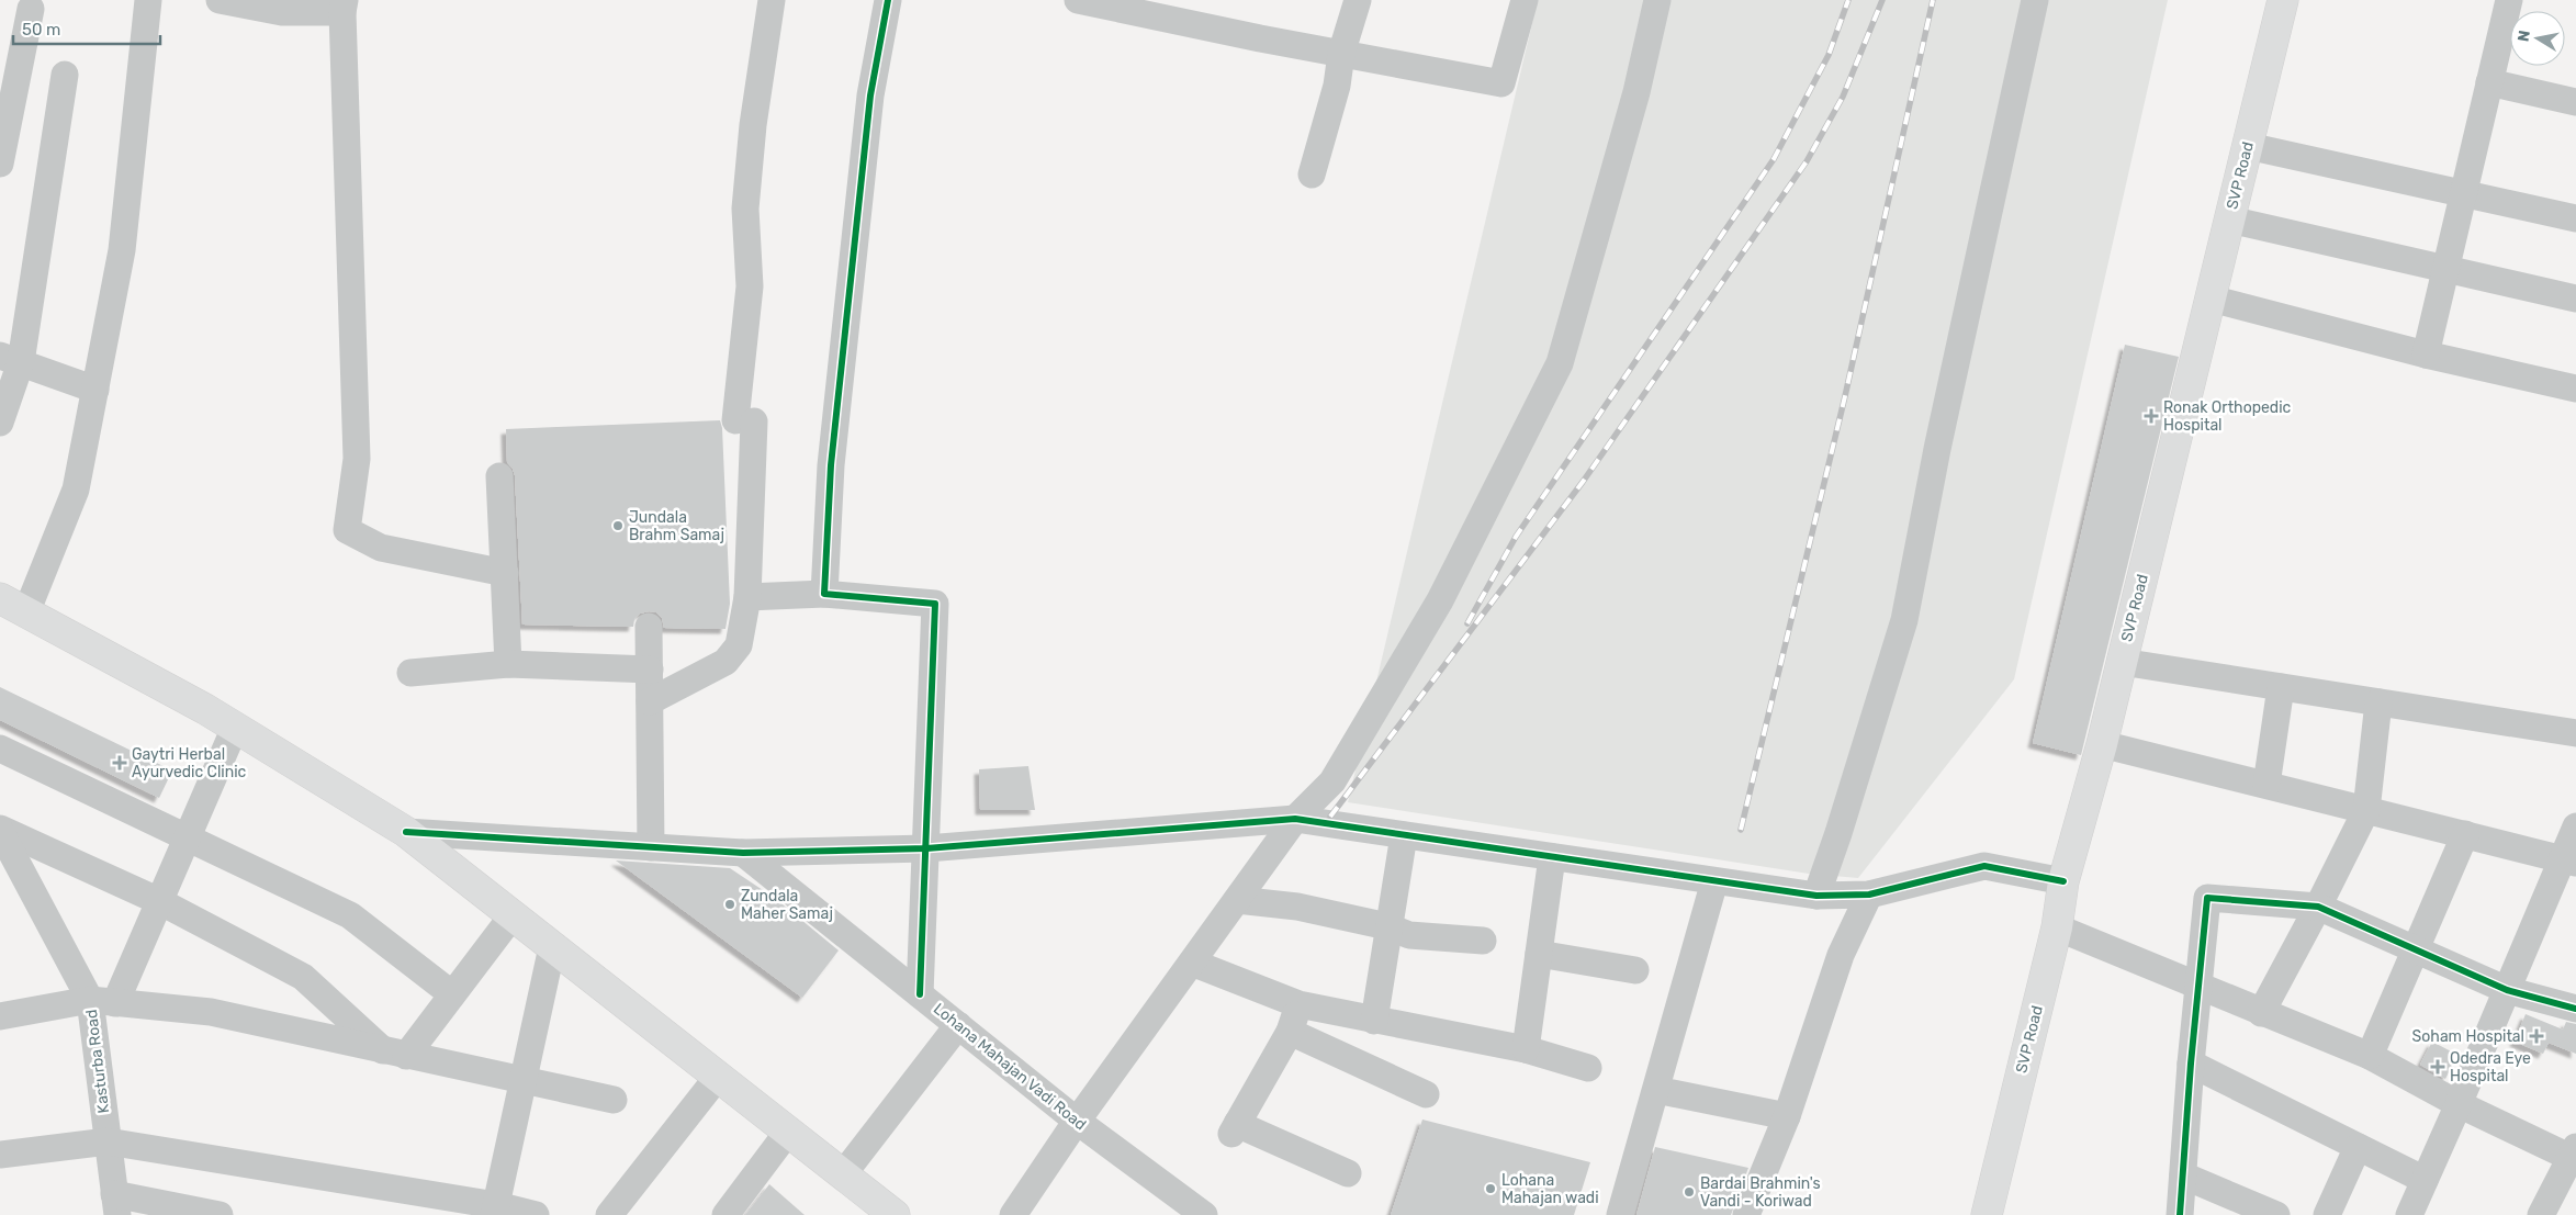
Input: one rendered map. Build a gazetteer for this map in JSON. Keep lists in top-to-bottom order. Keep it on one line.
{"streets":{"main road":["SVP Road"],"street":["Kasturba Road","Lohana Mahajan Vadi Road"]},"places":{"health":["Ronak Orthopedic Hospital","Gaytri Herbal Ayurvedic Clinic","Soham Hospital","Odedra Eye Hospital"],"other":["Jundala Brahm Samaj","Zundala Maher Samaj","Lohana Mahajan wadi","Bardai Brahmin's Vandi - Koriwad"]},"scale_bar":"50 m","north":"left"}
